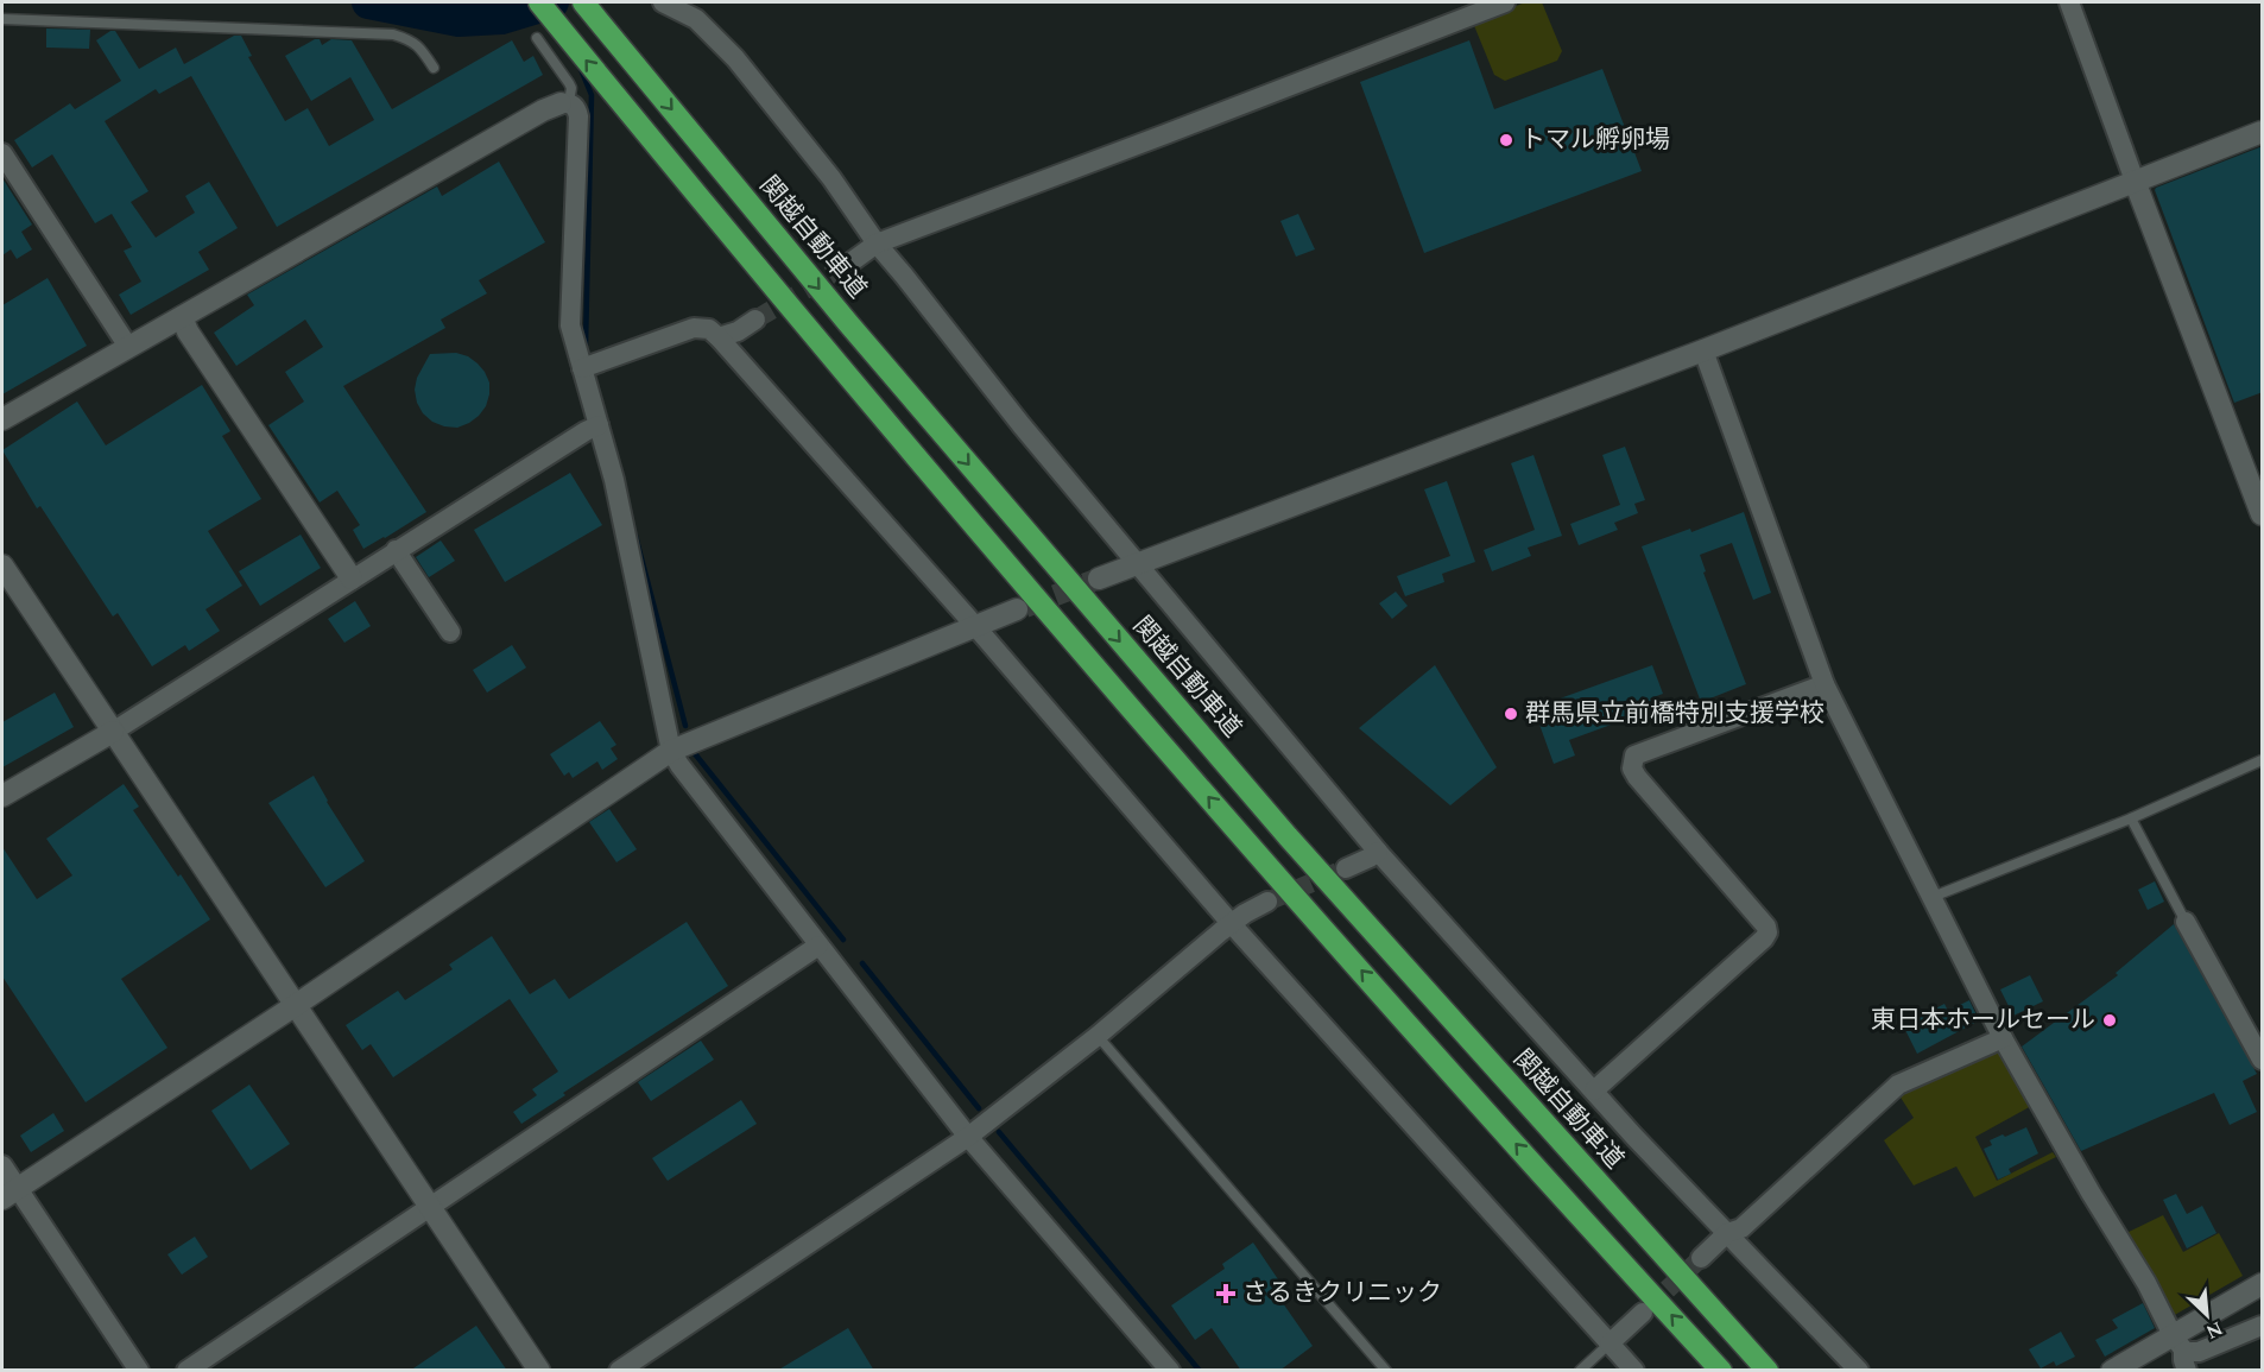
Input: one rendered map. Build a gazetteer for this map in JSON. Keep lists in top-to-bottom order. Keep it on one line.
{"streets":{"highway":["関越自動車道"]},"places":{"other":["トマル孵卵場","群馬県立前橋特別支援学校","東日本ホールセール"],"health":["さるきクリニック"]},"north":"bottom right"}
